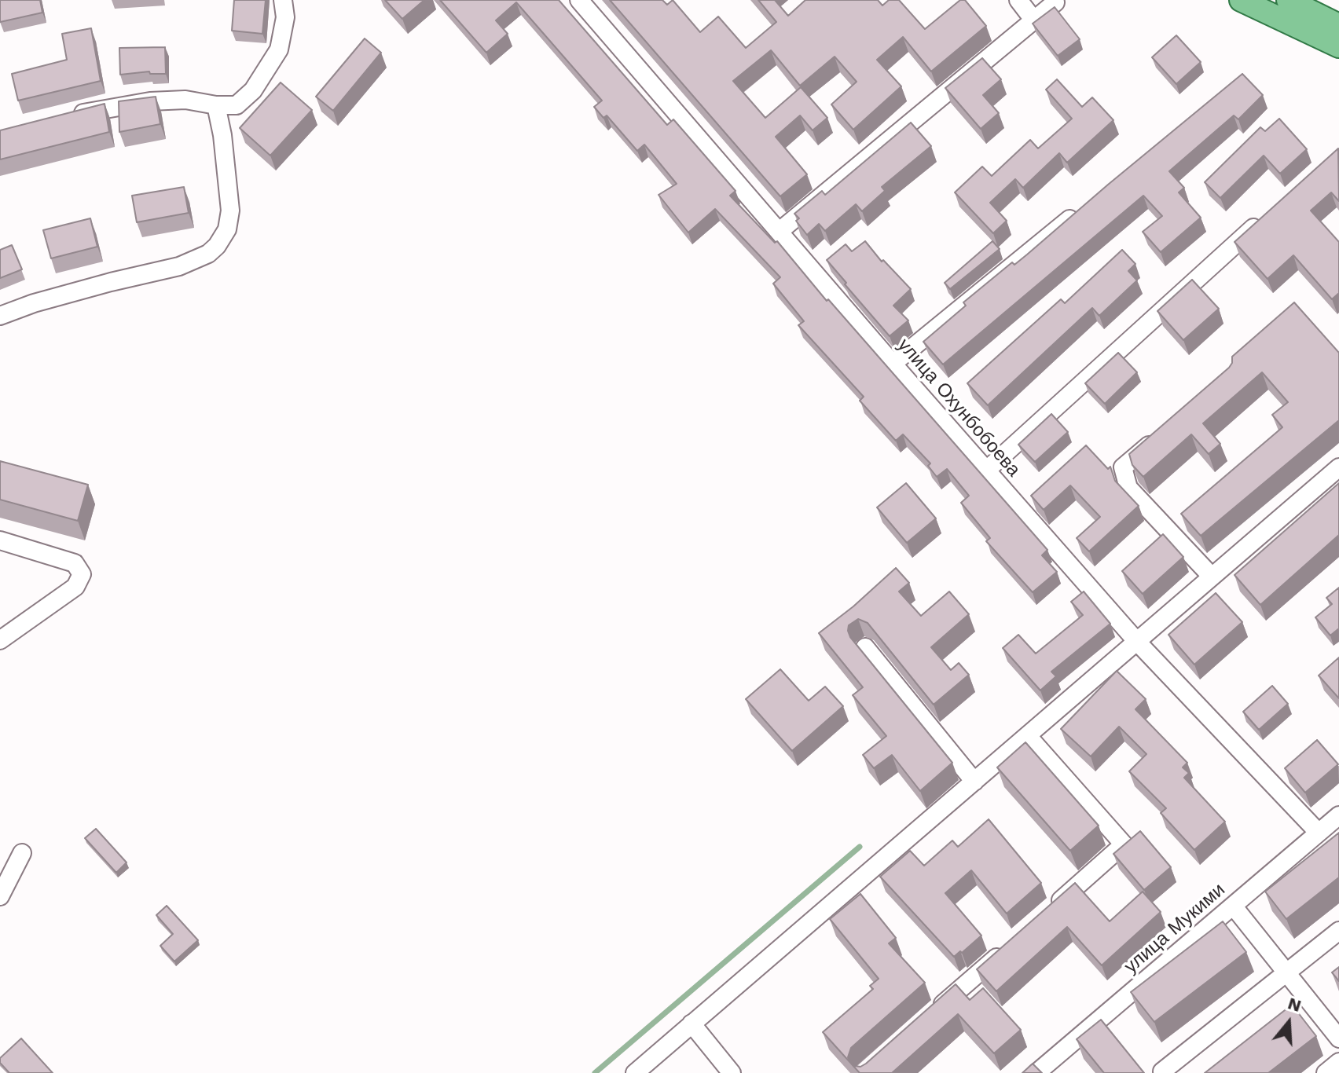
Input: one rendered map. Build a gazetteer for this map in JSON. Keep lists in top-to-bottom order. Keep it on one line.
{"streets":{"street":["улица Охунбобоева","улица Мукими"]},"crossings":[["улица Охунбобоева","улица Мукими"]],"north":"top"}
